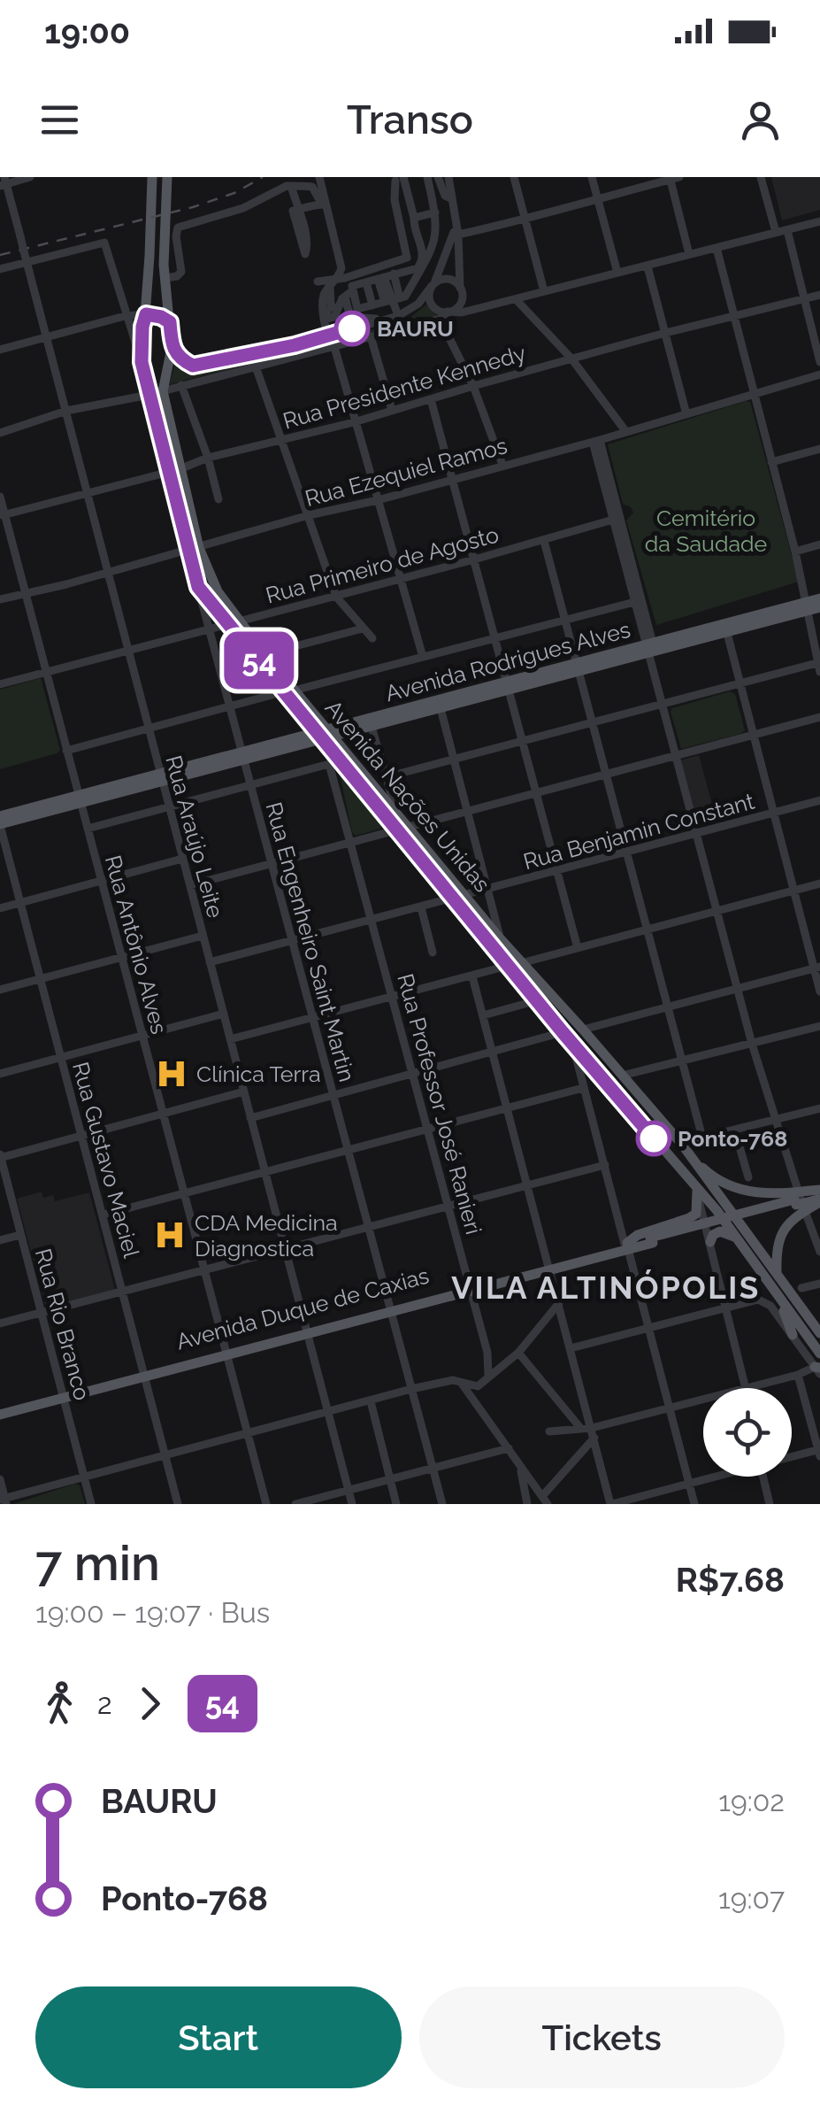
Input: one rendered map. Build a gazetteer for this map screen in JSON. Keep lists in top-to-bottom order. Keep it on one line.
{"streets":{"main road":["Avenida Rodrigues Alves","Avenida Nações Unidas","Avenida Duque de Caxias"],"street":["Rua Presidente Kennedy","Rua Ezequiel Ramos","Rua Primeiro de Agosto","Rua Benjamin Constant","Rua Araújo Leite","Rua Engenheiro Saint Martin","Rua Antônio Alves","Rua Professor José Ranieri","Rua Gustavo Maciel","Rua Rio Branco"]},"crossings":[["Rua Presidente Kennedy","Avenida Nações Unidas"],["Rua Presidente Kennedy","Rua Araújo Leite"],["Rua Presidente Kennedy","Rua Antônio Alves"],["Rua Ezequiel Ramos","Avenida Nações Unidas"],["Rua Ezequiel Ramos","Rua Araújo Leite"],["Rua Ezequiel Ramos","Rua Antônio Alves"],["Rua Primeiro de Agosto","Avenida Nações Unidas"],["Rua Primeiro de Agosto","Rua Araújo Leite"],["Rua Primeiro de Agosto","Rua Engenheiro Saint Martin"],["Rua Primeiro de Agosto","Rua Antônio Alves"],["Avenida Rodrigues Alves","Avenida Nações Unidas"],["Avenida Rodrigues Alves","Rua Araújo Leite"],["Avenida Rodrigues Alves","Rua Engenheiro Saint Martin"],["Avenida Rodrigues Alves","Rua Antônio Alves"],["Avenida Rodrigues Alves","Rua Gustavo Maciel"],["Avenida Nações Unidas","Rua Benjamin Constant"],["Avenida Nações Unidas","Rua Engenheiro Saint Martin"],["Rua Benjamin Constant","Rua Araújo Leite"],["Rua Benjamin Constant","Rua Engenheiro Saint Martin"],["Rua Benjamin Constant","Rua Professor José Ranieri"],["Rua Araújo Leite","Avenida Duque de Caxias"],["Rua Engenheiro Saint Martin","Avenida Duque de Caxias"],["Rua Antônio Alves","Avenida Duque de Caxias"],["Rua Professor José Ranieri","Avenida Duque de Caxias"],["Rua Gustavo Maciel","Avenida Duque de Caxias"],["Avenida Duque de Caxias","Rua Rio Branco"]],"districts":["VILA ALTINÓPOLIS"],"parks":["Cemitério da Saudade"],"places":{"other":["BAURU","Ponto-768"],"hospital":["Clínica Terra","CDA Medicina Diagnostica"]},"lines":["bus line 54"],"page":{"status":"19:00","header":"Transo","on_map":"54","heading":["7 min","19:00 – 19:07 · Bus","R$7.68"],"legs":["2","54"],"list":[{"name":"BAURU","value":"19:02"},{"name":"Ponto-768","value":"19:07"}],"buttons":["Start","Tickets"]}}
